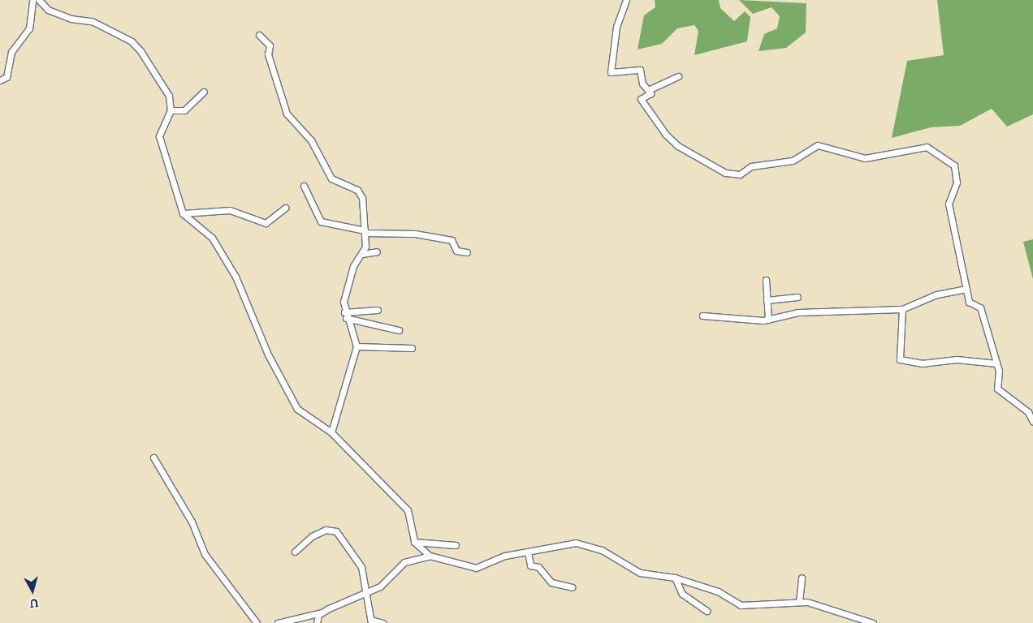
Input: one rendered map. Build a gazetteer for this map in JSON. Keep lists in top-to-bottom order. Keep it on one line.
{"north":"bottom"}
